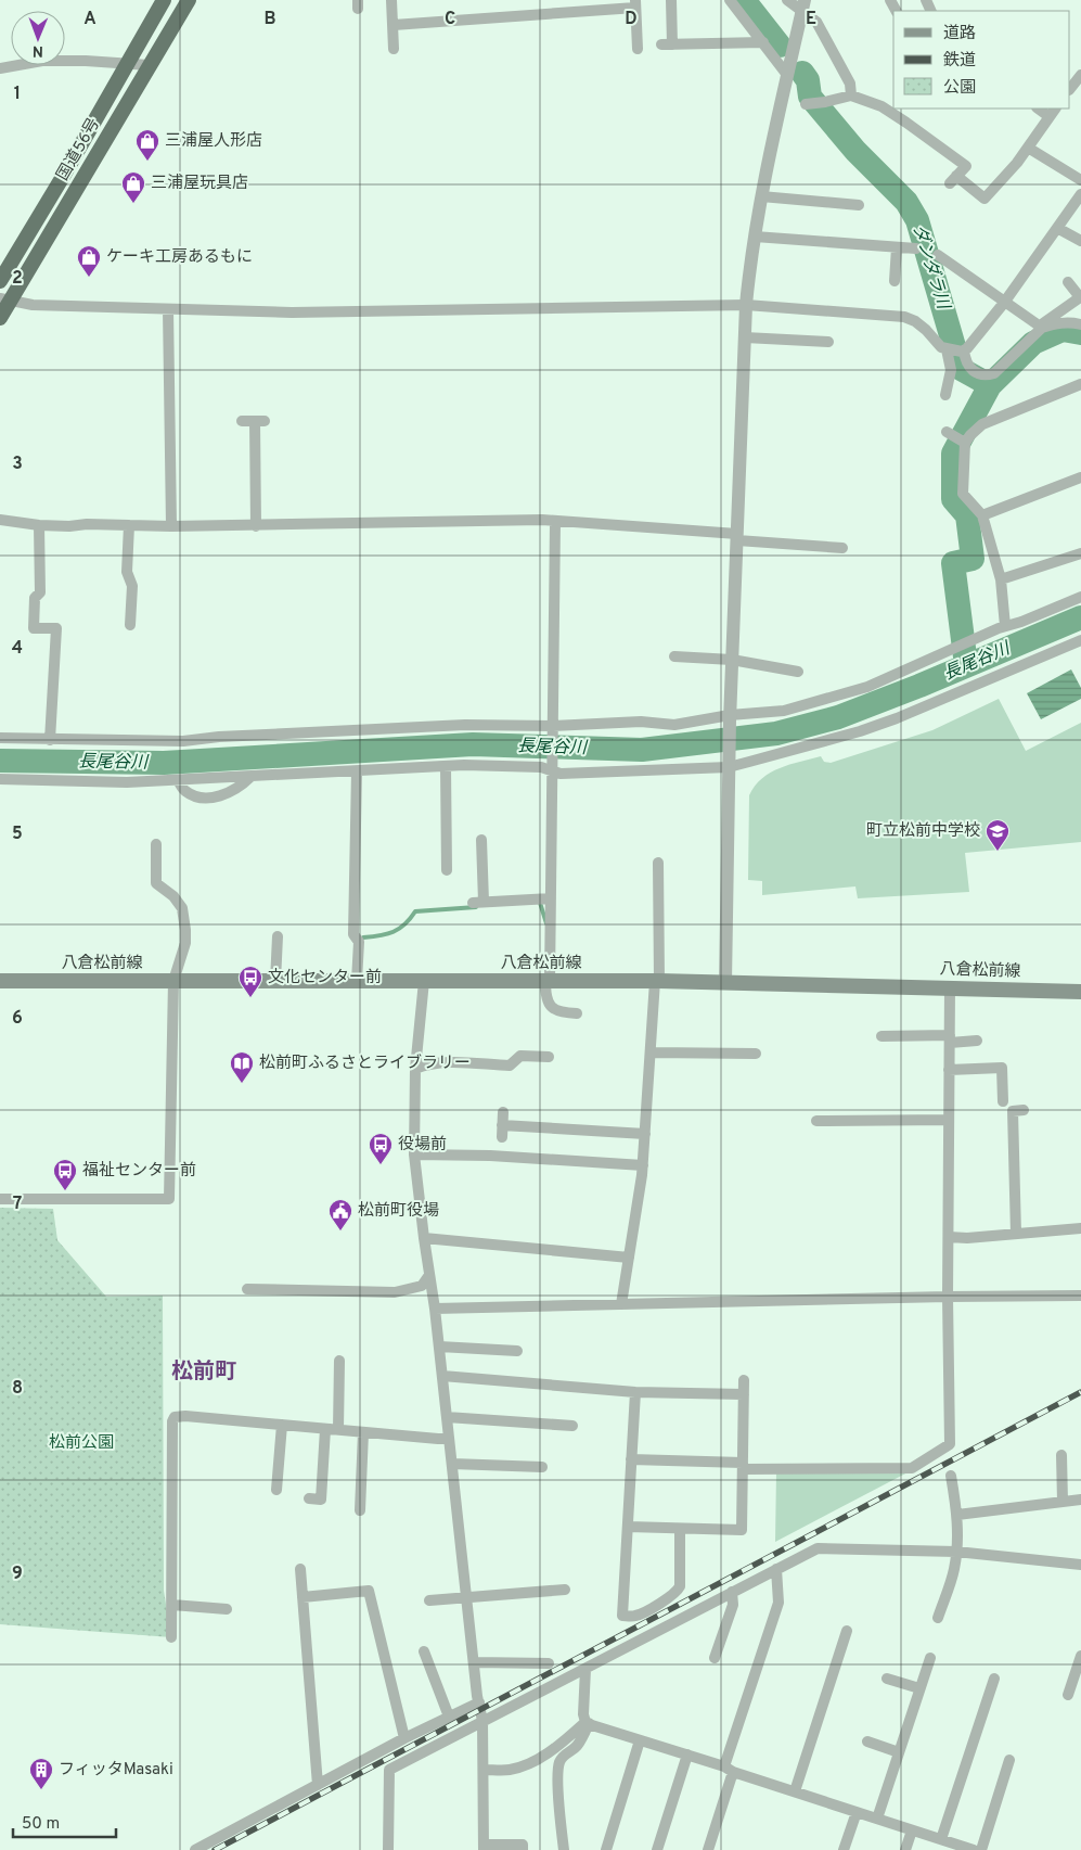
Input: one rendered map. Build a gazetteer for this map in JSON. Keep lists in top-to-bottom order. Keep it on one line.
{"streets":{"highway":["国道56号"],"main road":["八倉松前線"]},"districts":["松前町"],"water":["ダンダラ川","長尾谷川"],"parks":["松前公園"],"places":{"shop":["三浦屋人形店","三浦屋玩具店","ケーキ工房あるもに"],"school or university":["町立松前中学校"],"bus stop":["文化センター前","役場前","福祉センター前"],"library":["松前町ふるさとライブラリー"],"public building":["松前町役場"],"building":["フィッタMasaki"]},"legend":["道路","鉄道","公園"],"scale_bar":"50 m","north":"bottom","grid":{"columns":["A","B","C","D","E"],"rows":["1","2","3","4","5","6","7","8","9"]}}
